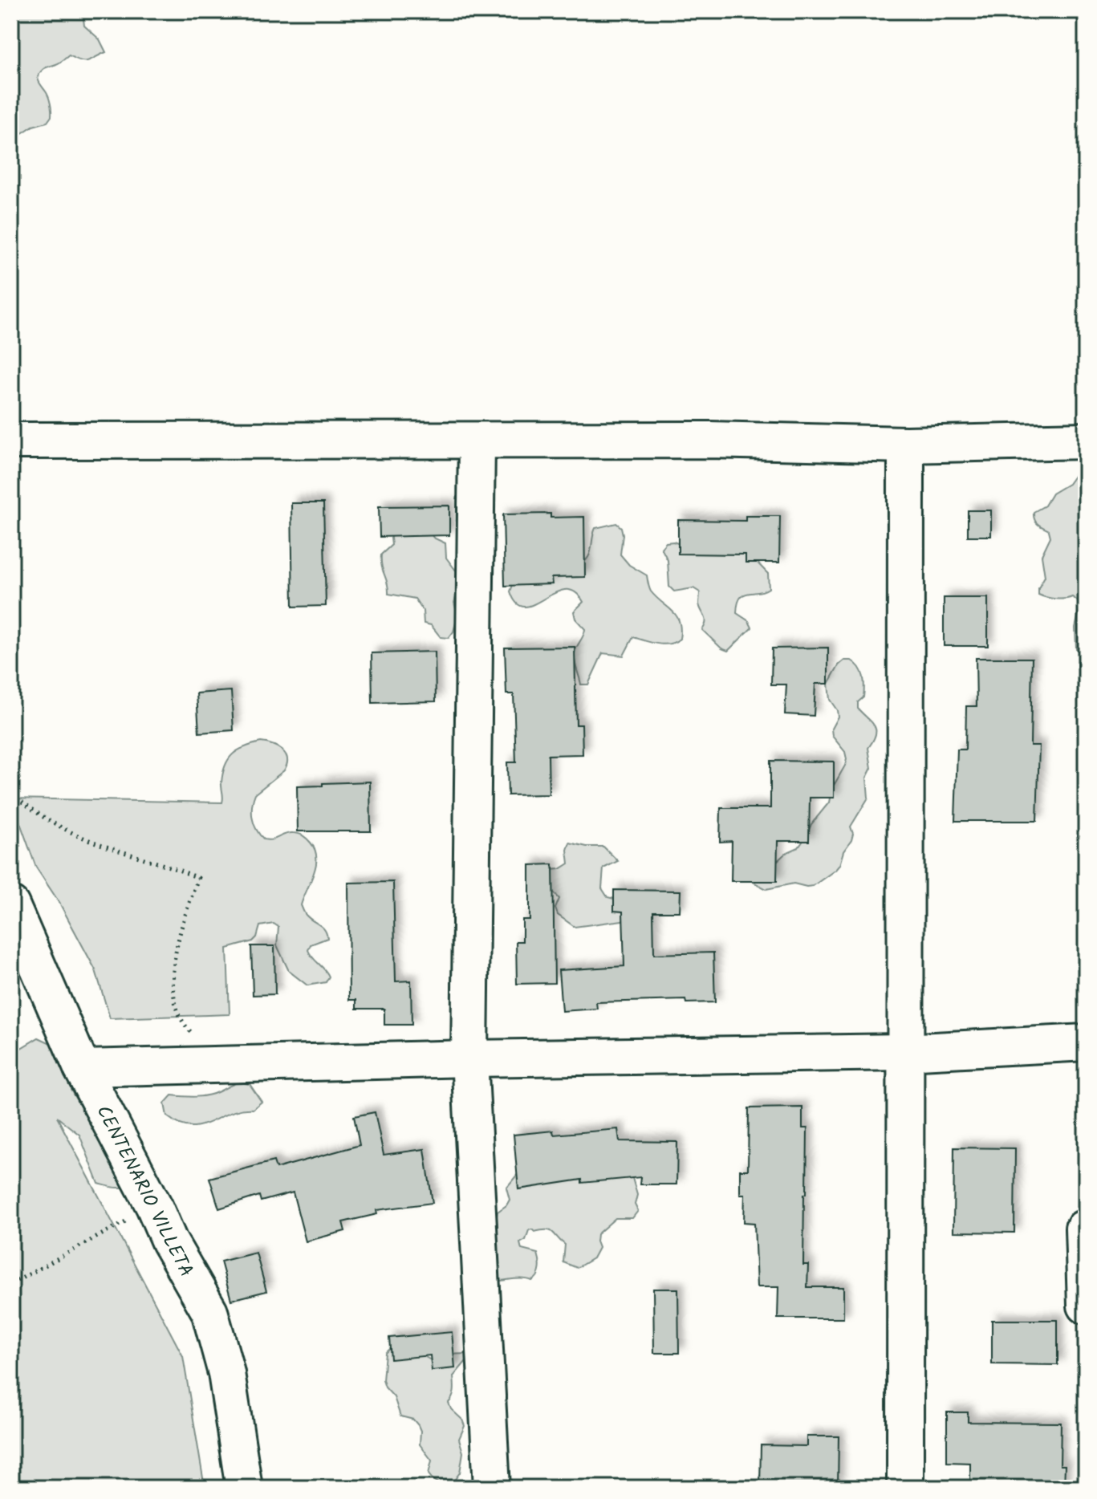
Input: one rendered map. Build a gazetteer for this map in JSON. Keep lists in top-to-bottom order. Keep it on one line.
{"streets":{"street":["CENTENARIO VILLETA"]}}
